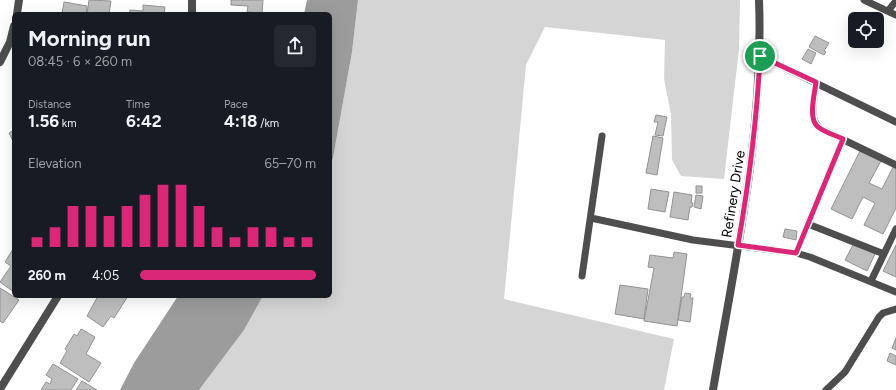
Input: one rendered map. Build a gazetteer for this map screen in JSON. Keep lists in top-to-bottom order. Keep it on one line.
{"streets":{"street":["Refinery Drive"]},"page":{"heading":["Morning run","08:45 · 6 × 260 m"],"stats":[["Distance","1.56 km"],["Time","6:42"],["Pace","4:18 /km"]],"chart":["Elevation","65–70 m"],"list":[{"name":"260 m","note":"4:05"}]}}
